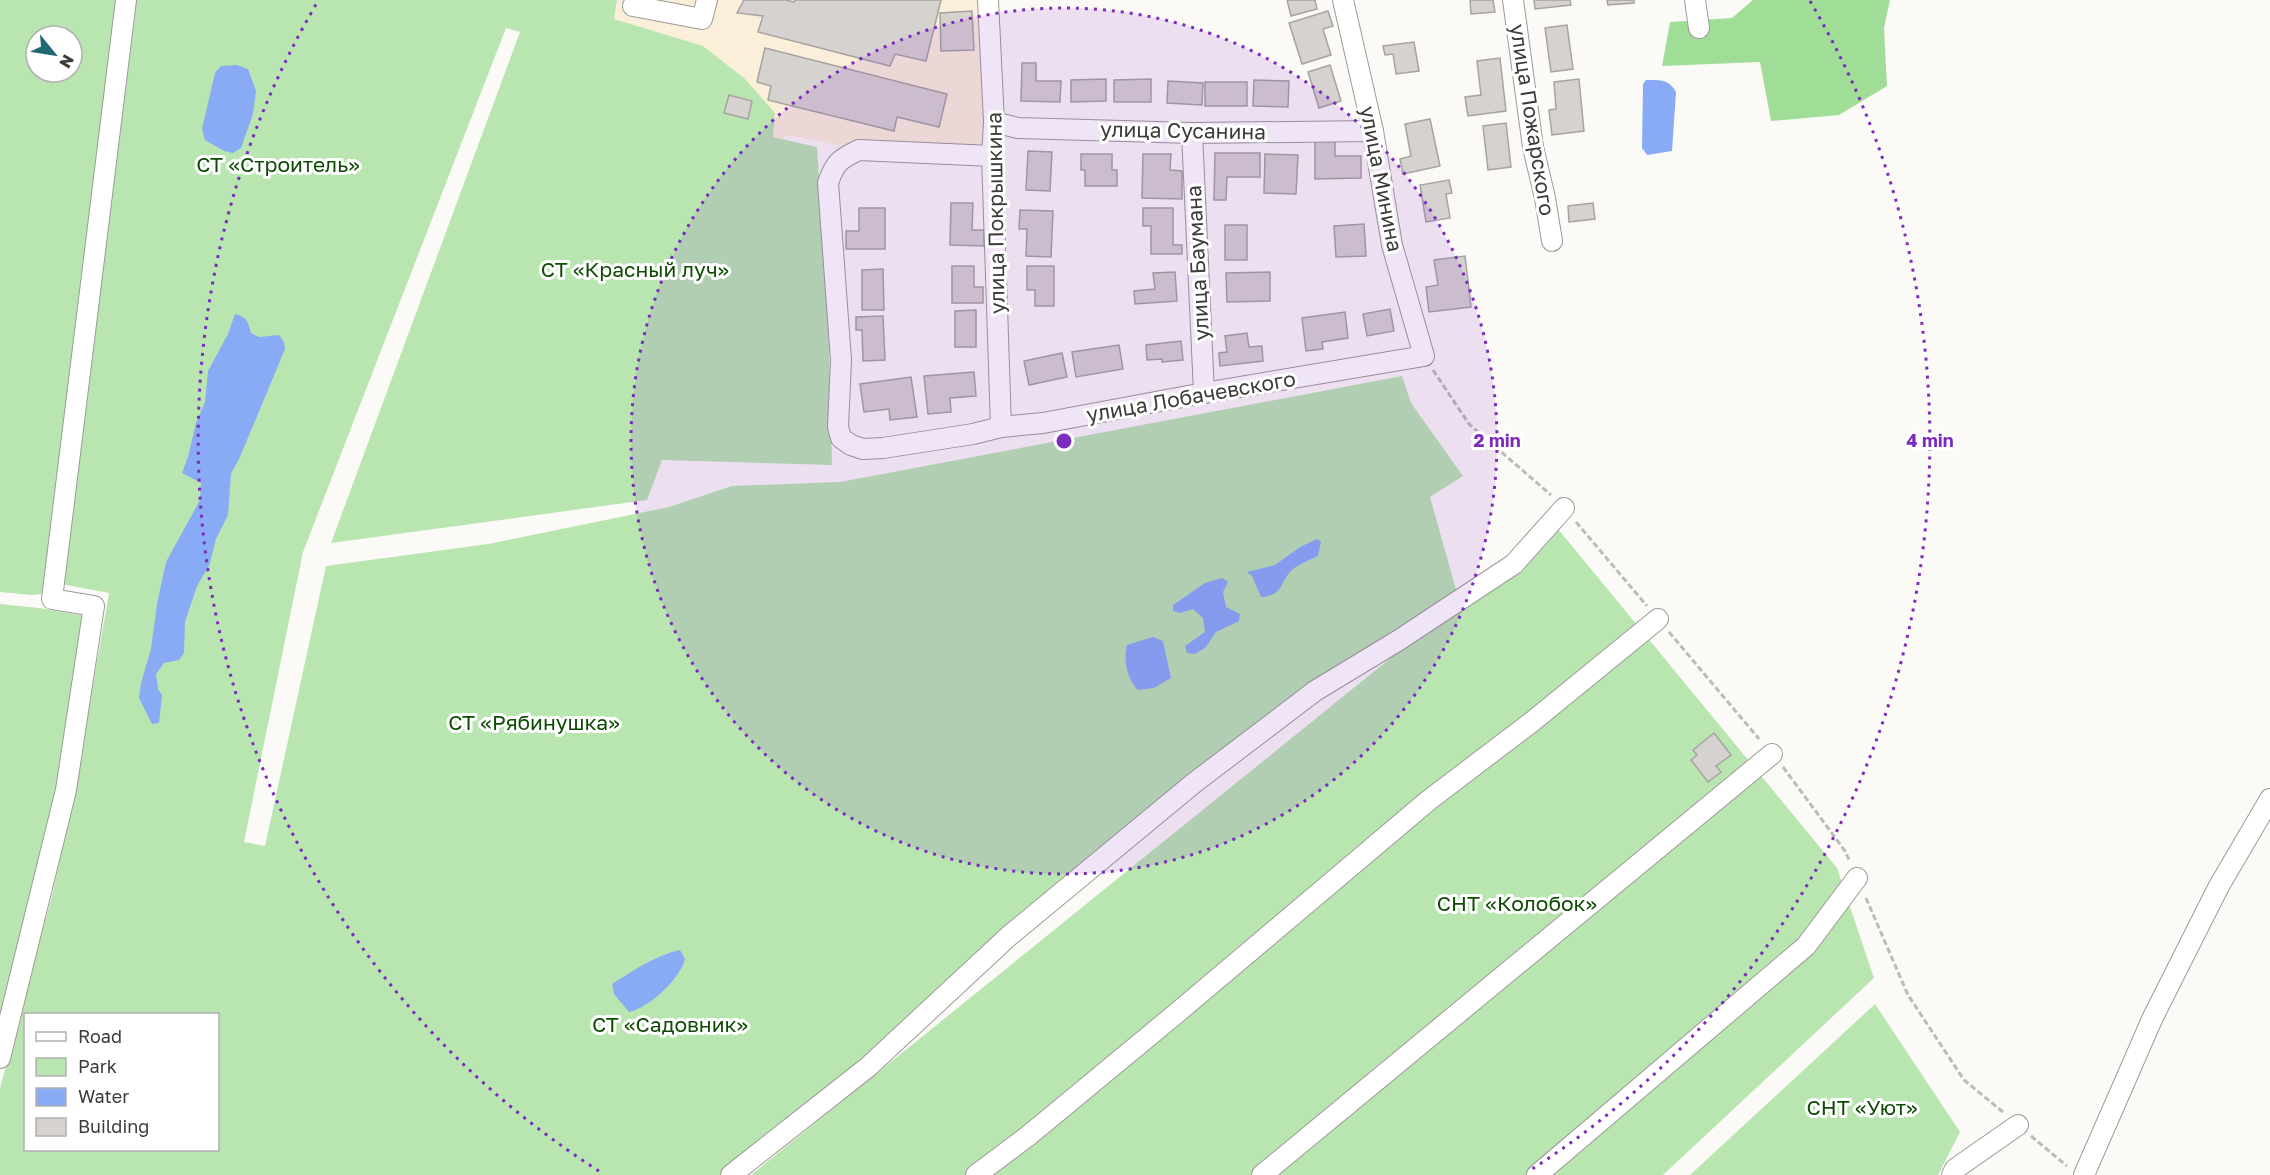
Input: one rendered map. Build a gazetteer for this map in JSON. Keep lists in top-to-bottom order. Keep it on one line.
{"streets":{"street":["улица Пожарского","улица Сусанина","улица Минина","улица Покрышкина","улица Баумана","улица Лобачевского"]},"crossings":[["улица Сусанина","улица Минина"],["улица Сусанина","улица Покрышкина"],["улица Сусанина","улица Баумана"],["улица Минина","улица Лобачевского"],["улица Покрышкина","улица Лобачевского"],["улица Баумана","улица Лобачевского"]],"parks":["СТ «Строитель»","СТ «Красный луч»","СТ «Рябинушка»","СНТ «Колобок»","СТ «Садовник»","СНТ «Уют»"],"legend":["Road","Park","Water","Building"],"north":"bottom right","rings":["2 min","4 min"]}
